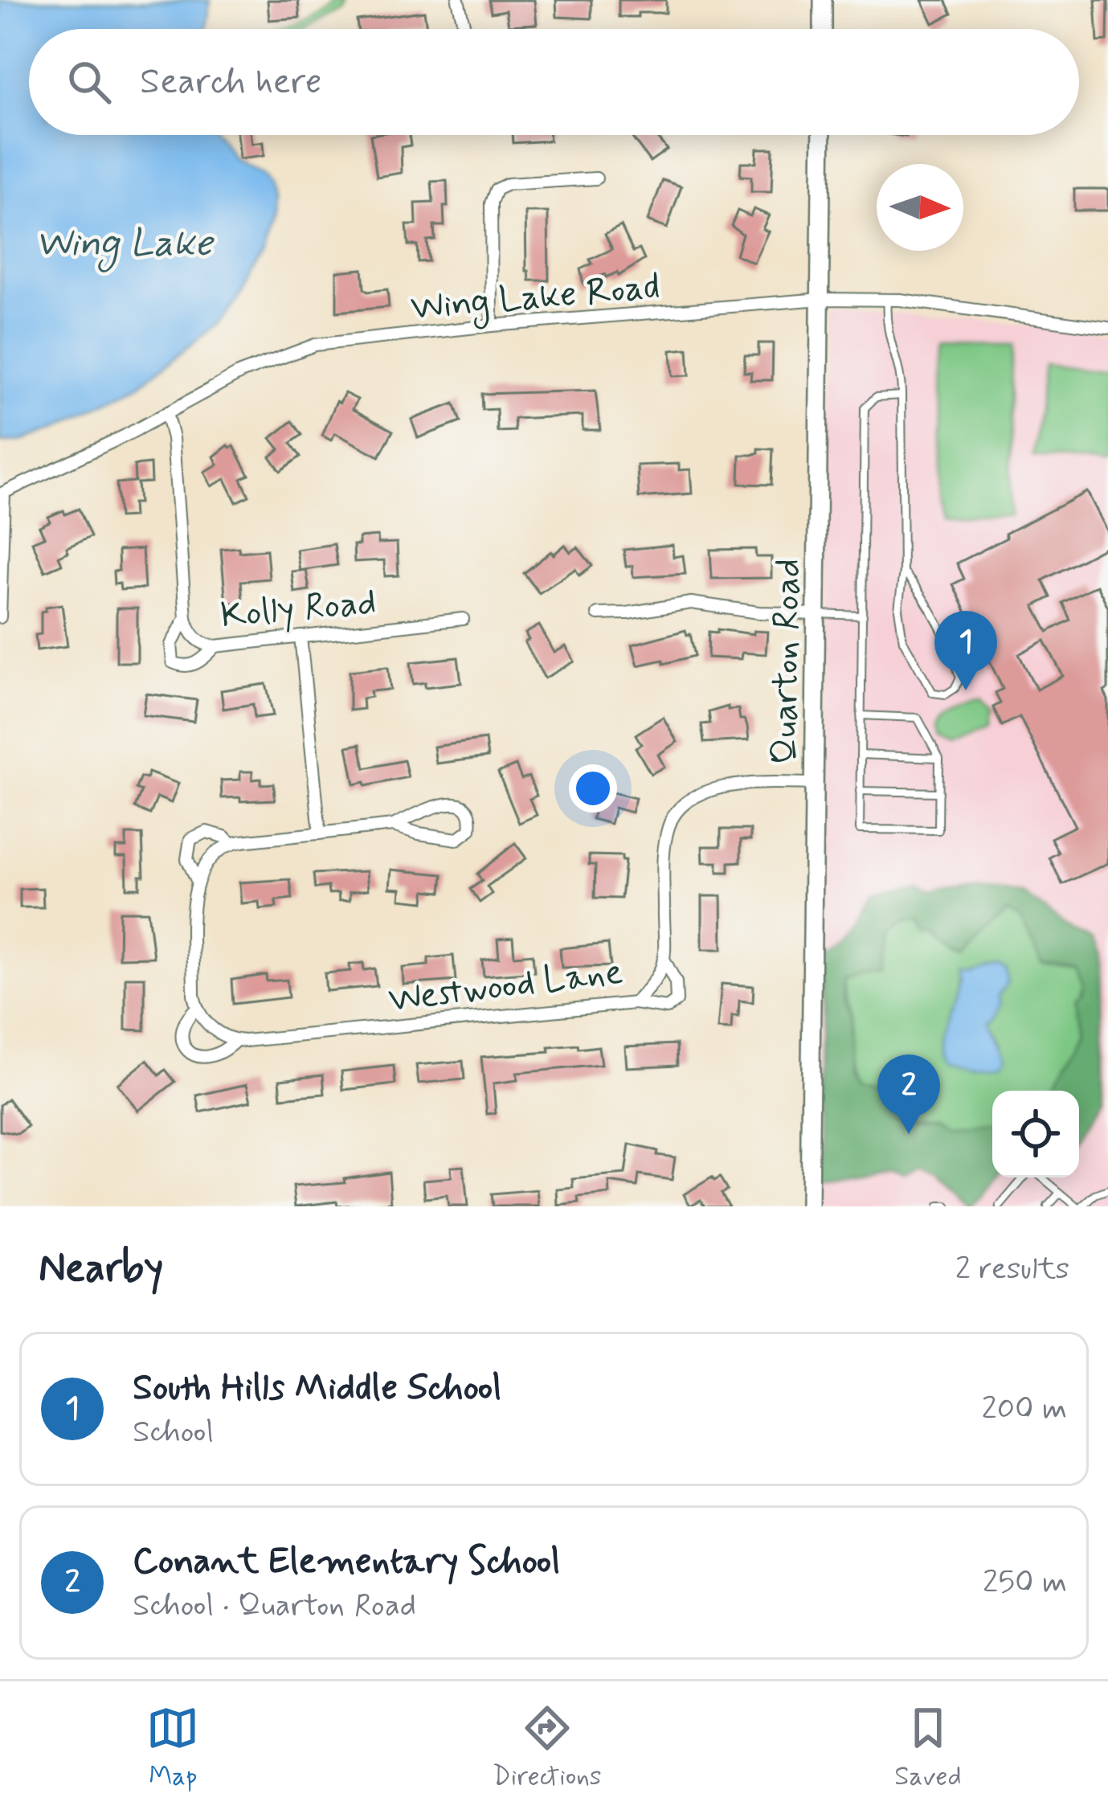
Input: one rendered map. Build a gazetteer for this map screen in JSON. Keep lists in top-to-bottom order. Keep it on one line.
{"streets":{"street":["Wing Lake Road","Kolly Road","Quarton Road","Westwood Lane"]},"crossings":[["Wing Lake Road","Kolly Road"],["Wing Lake Road","Quarton Road"],["Quarton Road","Westwood Lane"]],"water":["Wing Lake"],"north":"right","page":{"search":"Search here","pins":["1","2"],"heading":["Nearby","2 results"],"list":[{"mark":"1","name":"South Hills Middle School","note":"School","value":"200 m"},{"mark":"2","name":"Conant Elementary School","note":"School · Quarton Road","value":"250 m"}],"nav":["Map","Directions","Saved"]}}
